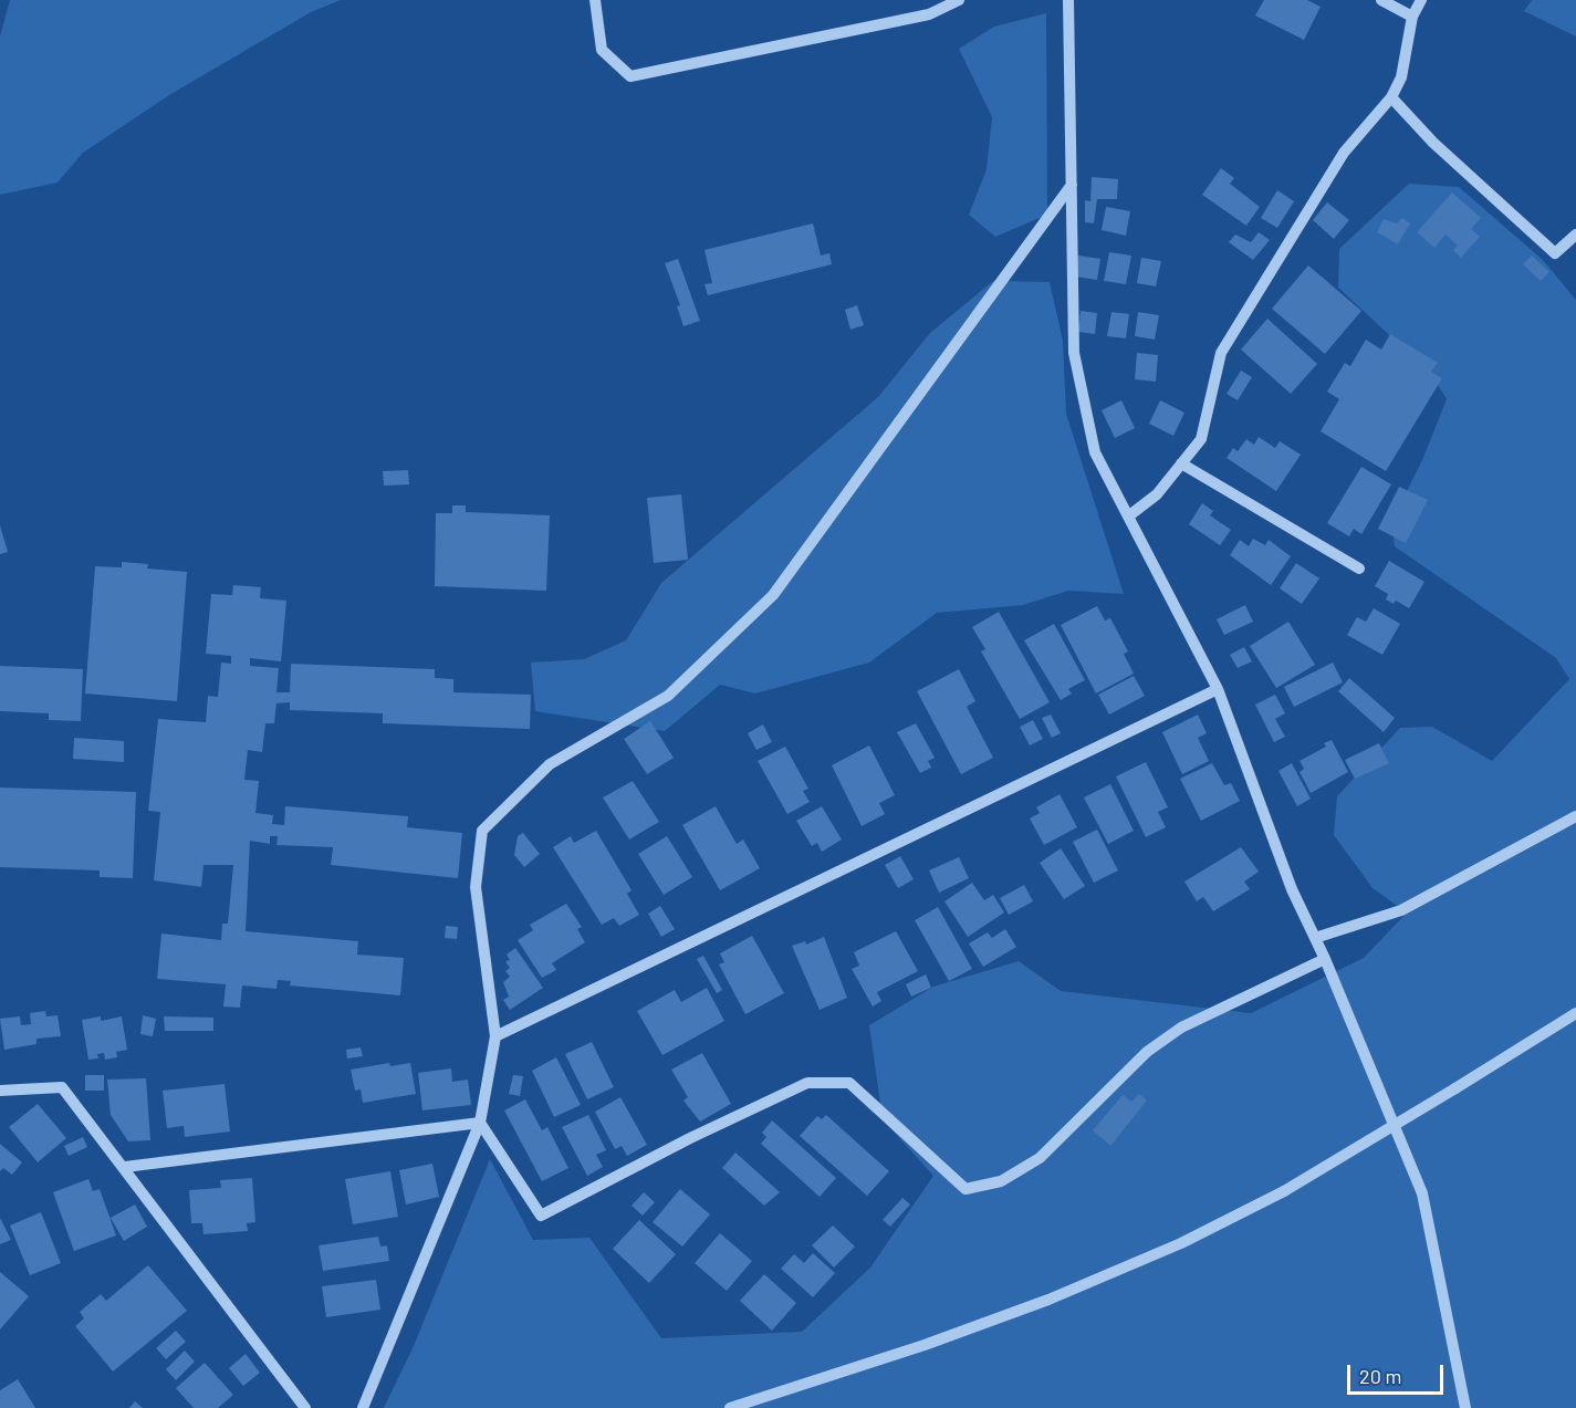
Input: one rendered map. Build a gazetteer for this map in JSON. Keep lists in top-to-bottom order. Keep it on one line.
{"scale_bar":"20 m"}
